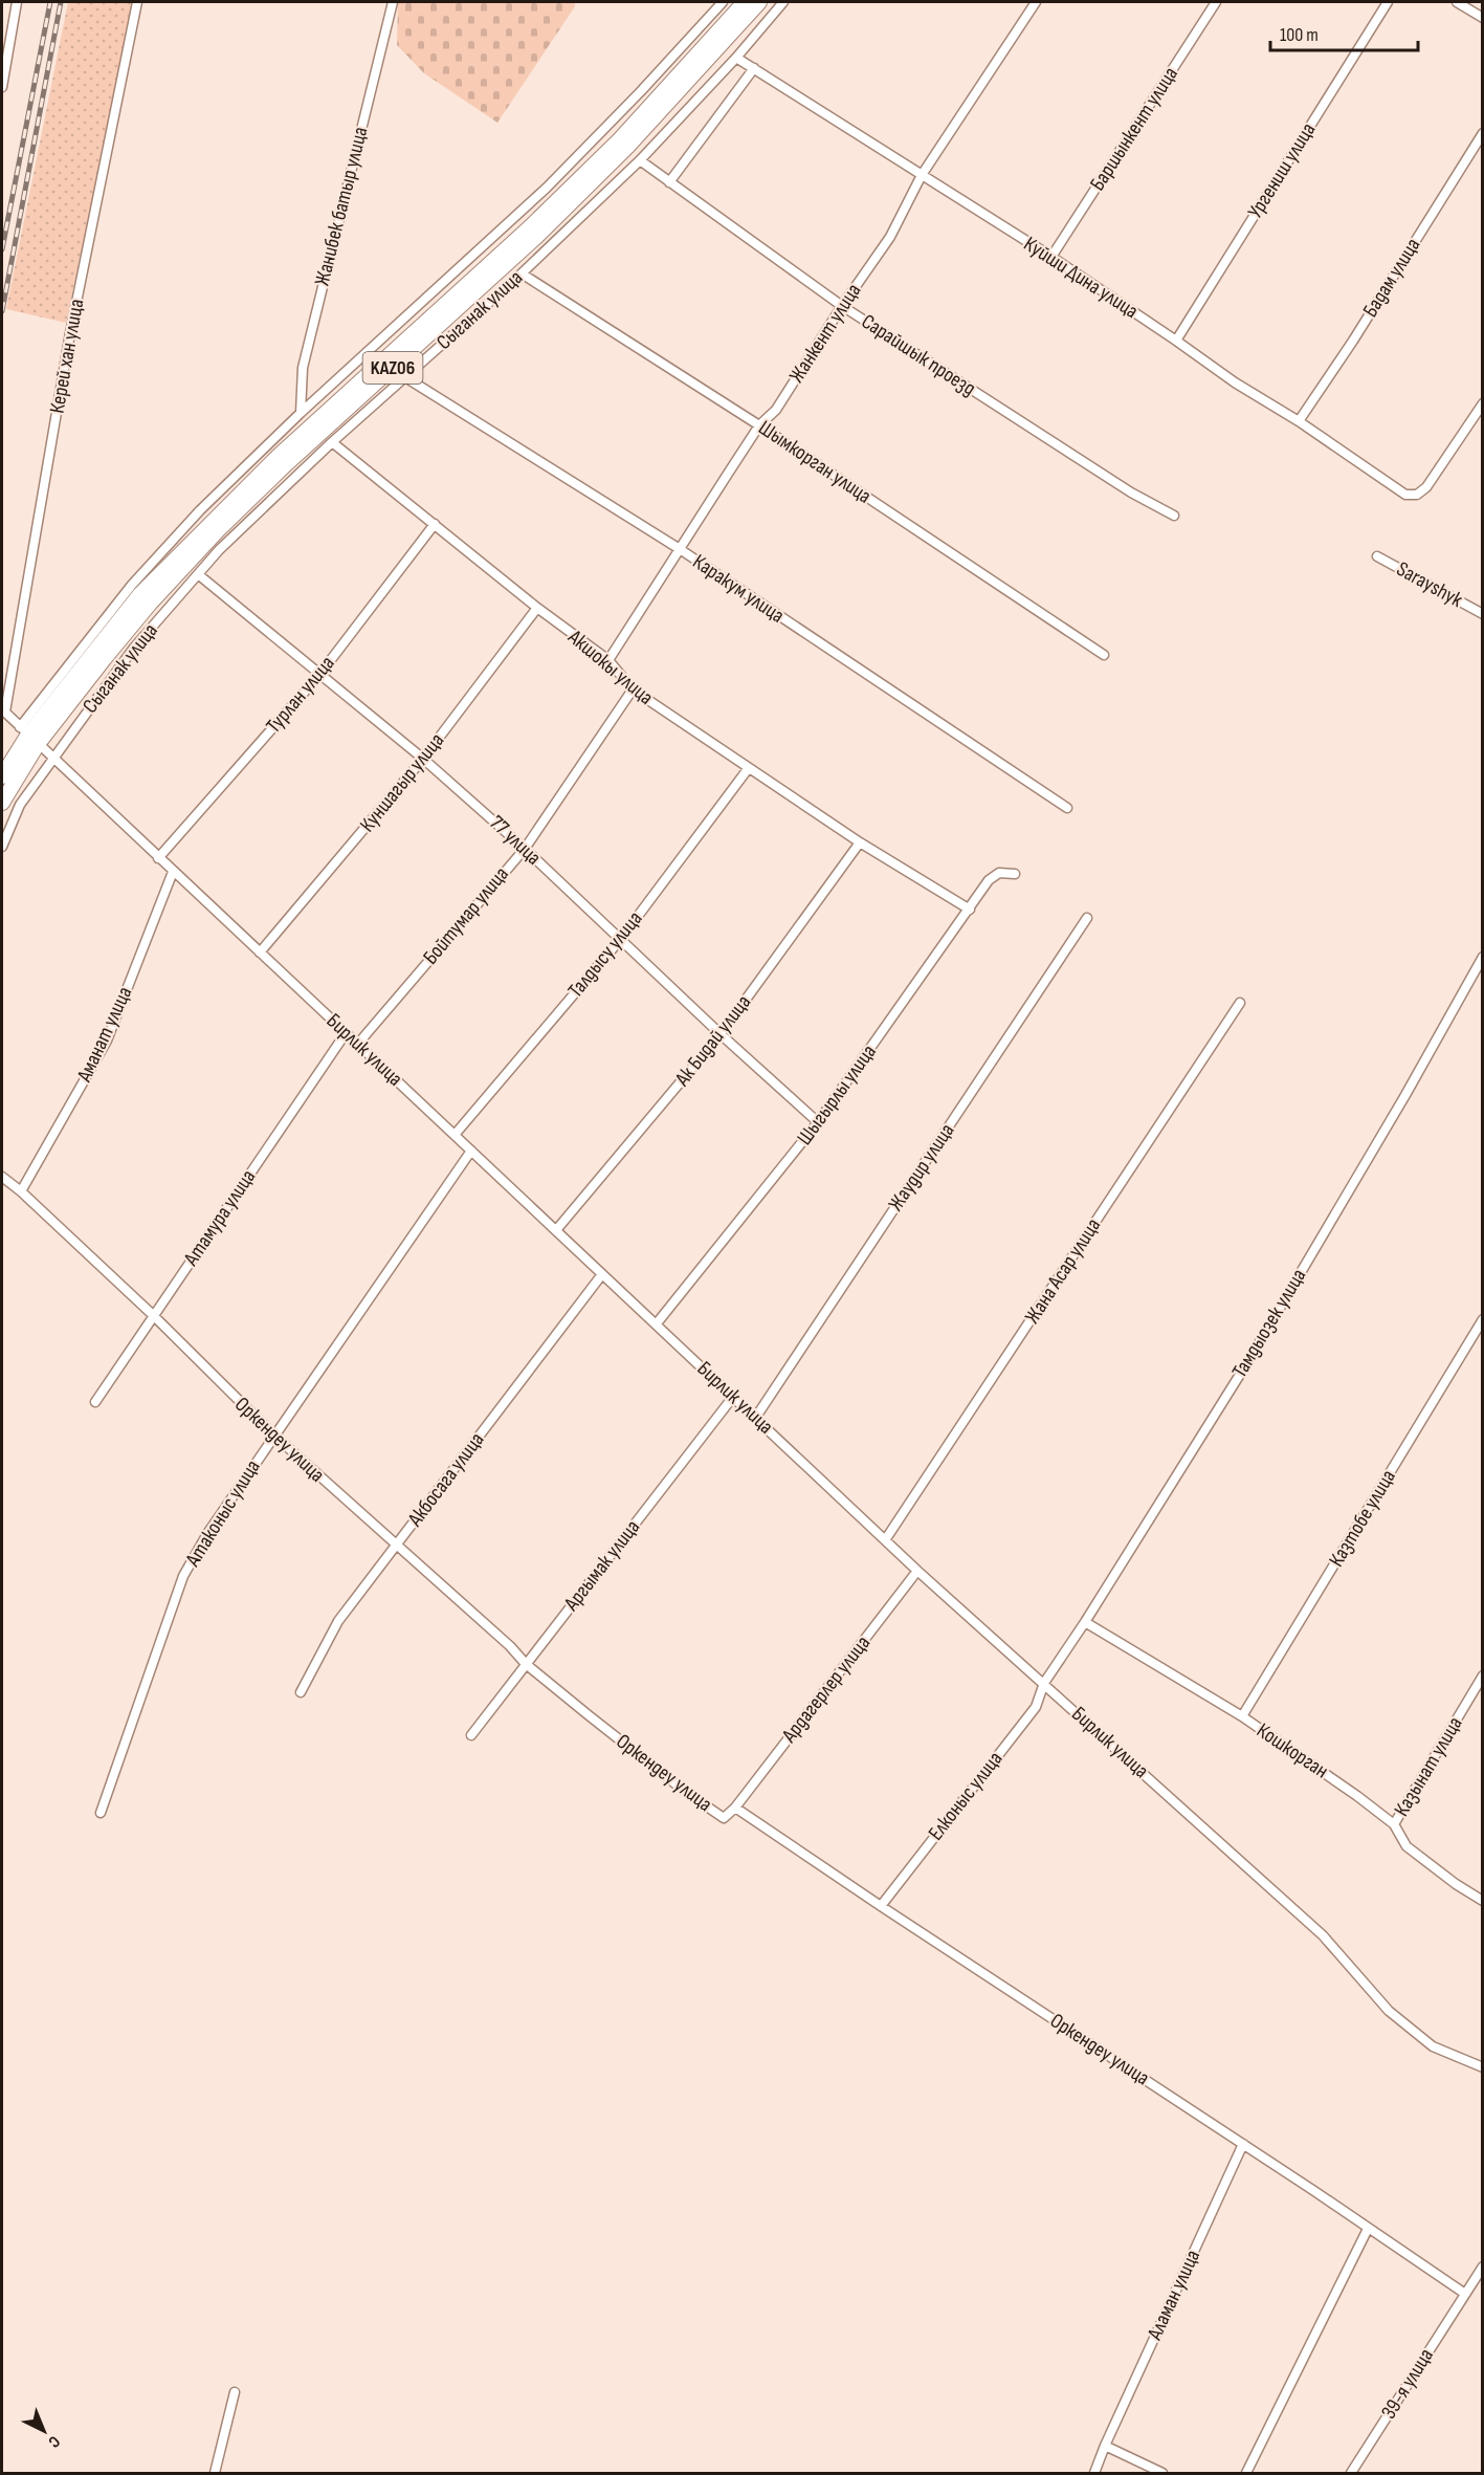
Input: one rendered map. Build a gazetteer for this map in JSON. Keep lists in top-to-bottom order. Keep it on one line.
{"streets":{"highway":["KАZ06"],"street":["Баршынкент улица","Ургениш улица","Жанибек батыр улица","Куйши Дина улица","Бадам улица","Сыганак улица","Жанкент улица","Сарайшык проезд","Керей хан улица","Шымкорган улица","Sarayshyk","Каракум улица","Акшокы улица","Турлан улица","Куншагыр улица","77 улица","Бойтумар улица","Талдысу улица","Аманат улица","Ак Бидай улица","Бирлик улица","Шыгырлы улица","Жаудир улица","Атамура улица","Жана Асар улица","Тамдыозек улица","Оркендеу улица","Акбосага улица","Атаконыс улица","Казтобе улица","Аргымак улица","Ардагерлер улица","Кошкорган","Казынат улица","Елконыс улица","Аламан улица","39-я улица"]},"crossings":[["Баршынкент улица","Куйши Дина улица"],["Ургениш улица","Куйши Дина улица"],["Куйши Дина улица","Бадам улица"],["Куйши Дина улица","Сыганак улица"],["Куйши Дина улица","Жанкент улица"],["Сыганак улица","Сарайшык проезд"],["Сыганак улица","Шымкорган улица"],["Сыганак улица","Каракум улица"],["Сыганак улица","Акшокы улица"],["Сыганак улица","77 улица"],["Сыганак улица","Бирлик улица"],["Жанкент улица","Сарайшык проезд"],["Жанкент улица","Шымкорган улица"],["Жанкент улица","Каракум улица"],["Жанкент улица","Акшокы улица"],["Керей хан улица","Бирлик улица"],["KАZ06","Бирлик улица"],["Акшокы улица","Турлан улица"],["Акшокы улица","Куншагыр улица"],["Акшокы улица","Бойтумар улица"],["Акшокы улица","Талдысу улица"],["Акшокы улица","Ак Бидай улица"],["Акшокы улица","Шыгырлы улица"],["Турлан улица","77 улица"],["Турлан улица","Бирлик улица"],["Куншагыр улица","77 улица"],["Куншагыр улица","Бирлик улица"],["77 улица","Бойтумар улица"],["77 улица","Талдысу улица"],["77 улица","Ак Бидай улица"],["77 улица","Шыгырлы улица"],["Бойтумар улица","Бирлик улица"],["Талдысу улица","Бирлик улица"],["Аманат улица","Бирлик улица"],["Аманат улица","Оркендеу улица"],["Ак Бидай улица","Бирлик улица"],["Бирлик улица","Шыгырлы улица"],["Бирлик улица","Жаудир улица"],["Бирлик улица","Атамура улица"],["Бирлик улица","Жана Асар улица"],["Бирлик улица","Тамдыозек улица"],["Бирлик улица","Акбосага улица"],["Бирлик улица","Атаконыс улица"],["Бирлик улица","Аргымак улица"],["Бирлик улица","Ардагерлер улица"],["Бирлик улица","Елконыс улица"],["Атамура улица","Оркендеу улица"],["Тамдыозек улица","Кошкорган"],["Тамдыозек улица","Елконыс улица"],["Оркендеу улица","Акбосага улица"],["Оркендеу улица","Атаконыс улица"],["Оркендеу улица","Аргымак улица"],["Оркендеу улица","Ардагерлер улица"],["Оркендеу улица","Елконыс улица"],["Оркендеу улица","Аламан улица"],["Оркендеу улица","39-я улица"],["Казтобе улица","Кошкорган"],["Кошкорган","Казынат улица"]],"scale_bar":"100 m","north":"bottom right"}
